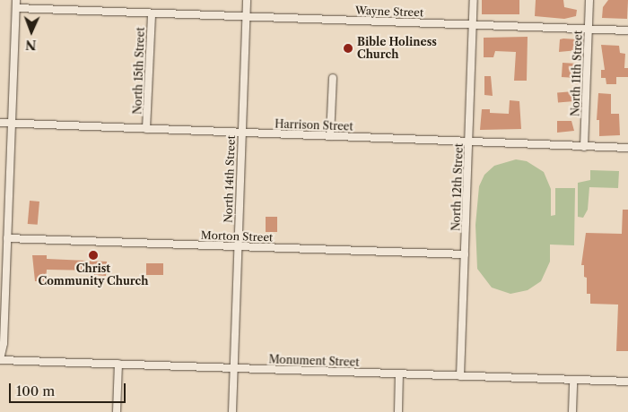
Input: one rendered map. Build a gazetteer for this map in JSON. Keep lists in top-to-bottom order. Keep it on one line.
{"streets":{"street":["Wayne Street","North 15th Street","North 11th Street","Harrison Street","North 14th Street","North 12th Street","Morton Street","Monument Street"]},"crossings":[["Wayne Street","North 15th Street"],["Wayne Street","North 11th Street"],["Wayne Street","North 14th Street"],["Wayne Street","North 12th Street"],["North 15th Street","Harrison Street"],["North 11th Street","Harrison Street"],["Harrison Street","North 14th Street"],["Harrison Street","North 12th Street"],["North 14th Street","Morton Street"],["North 14th Street","Monument Street"],["North 12th Street","Morton Street"],["North 12th Street","Monument Street"]],"places":["Bible Holiness Church","Christ Community Church"],"scale_bar":"100 m","north":"bottom"}
